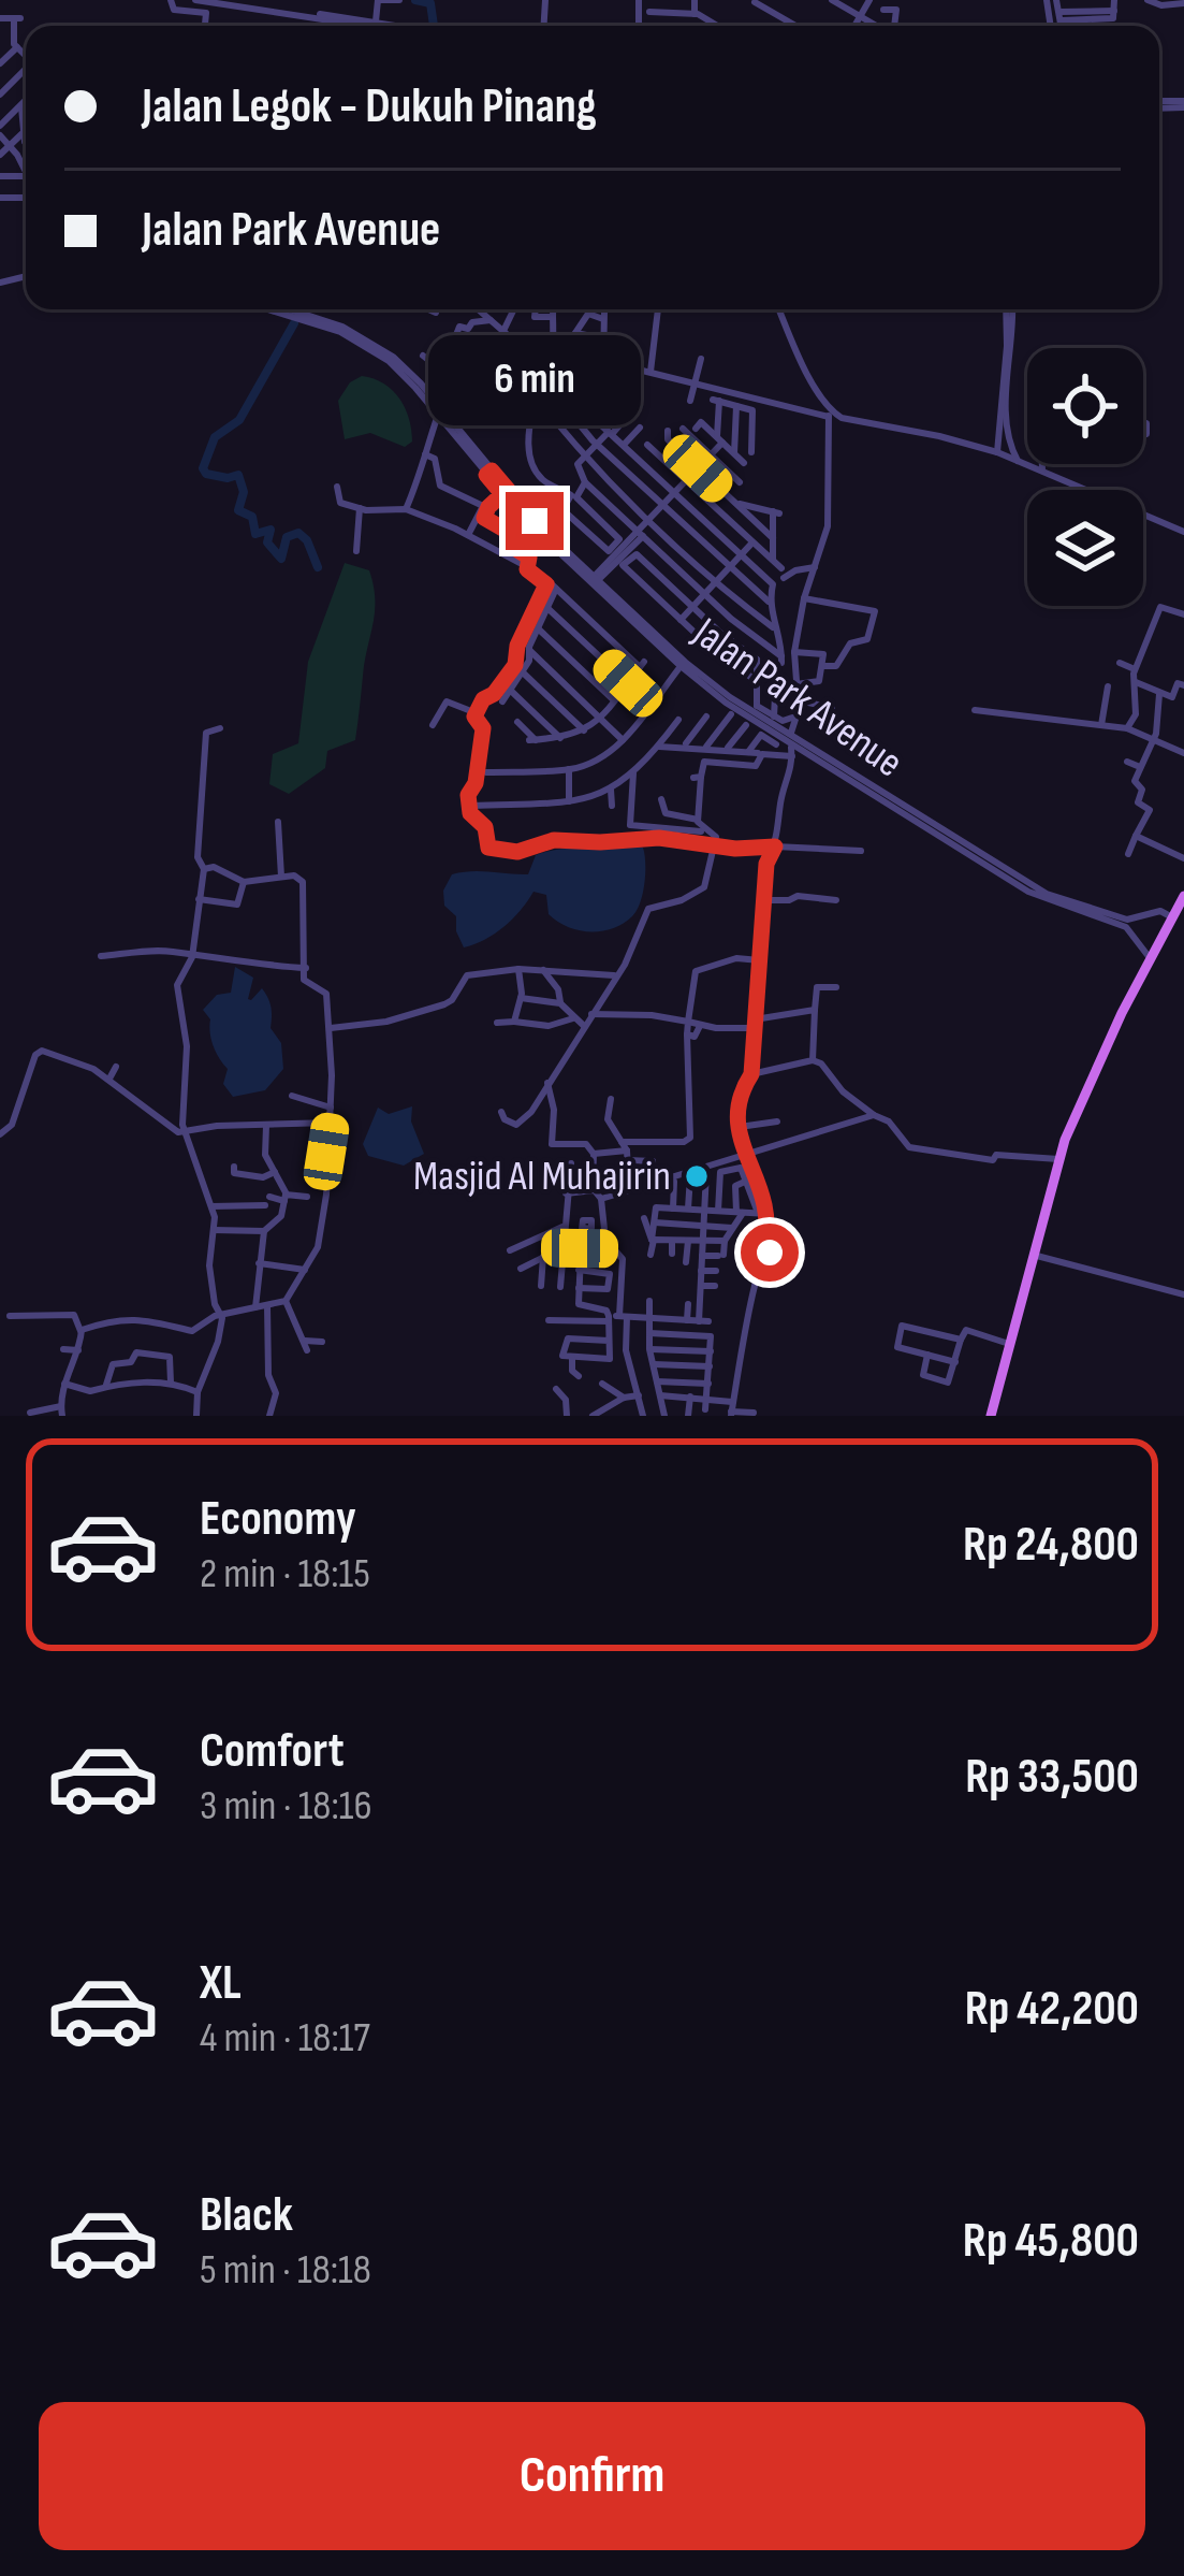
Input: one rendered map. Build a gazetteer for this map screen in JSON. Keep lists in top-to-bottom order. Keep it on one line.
{"streets":{"street":["Jalan Park Avenue"]},"places":["Masjid Al Muhajirin"],"page":{"banner":["Jalan Legok - Dukuh Pinang","Jalan Park Avenue"],"bubble":"6 min","list":[{"name":"Economy","note":"2 min · 18:15","value":"Rp 24,800"},{"name":"Comfort","note":"3 min · 18:16","value":"Rp 33,500"},{"name":"XL","note":"4 min · 18:17","value":"Rp 42,200"},{"name":"Black","note":"5 min · 18:18","value":"Rp 45,800"}],"buttons":"Confirm"}}
